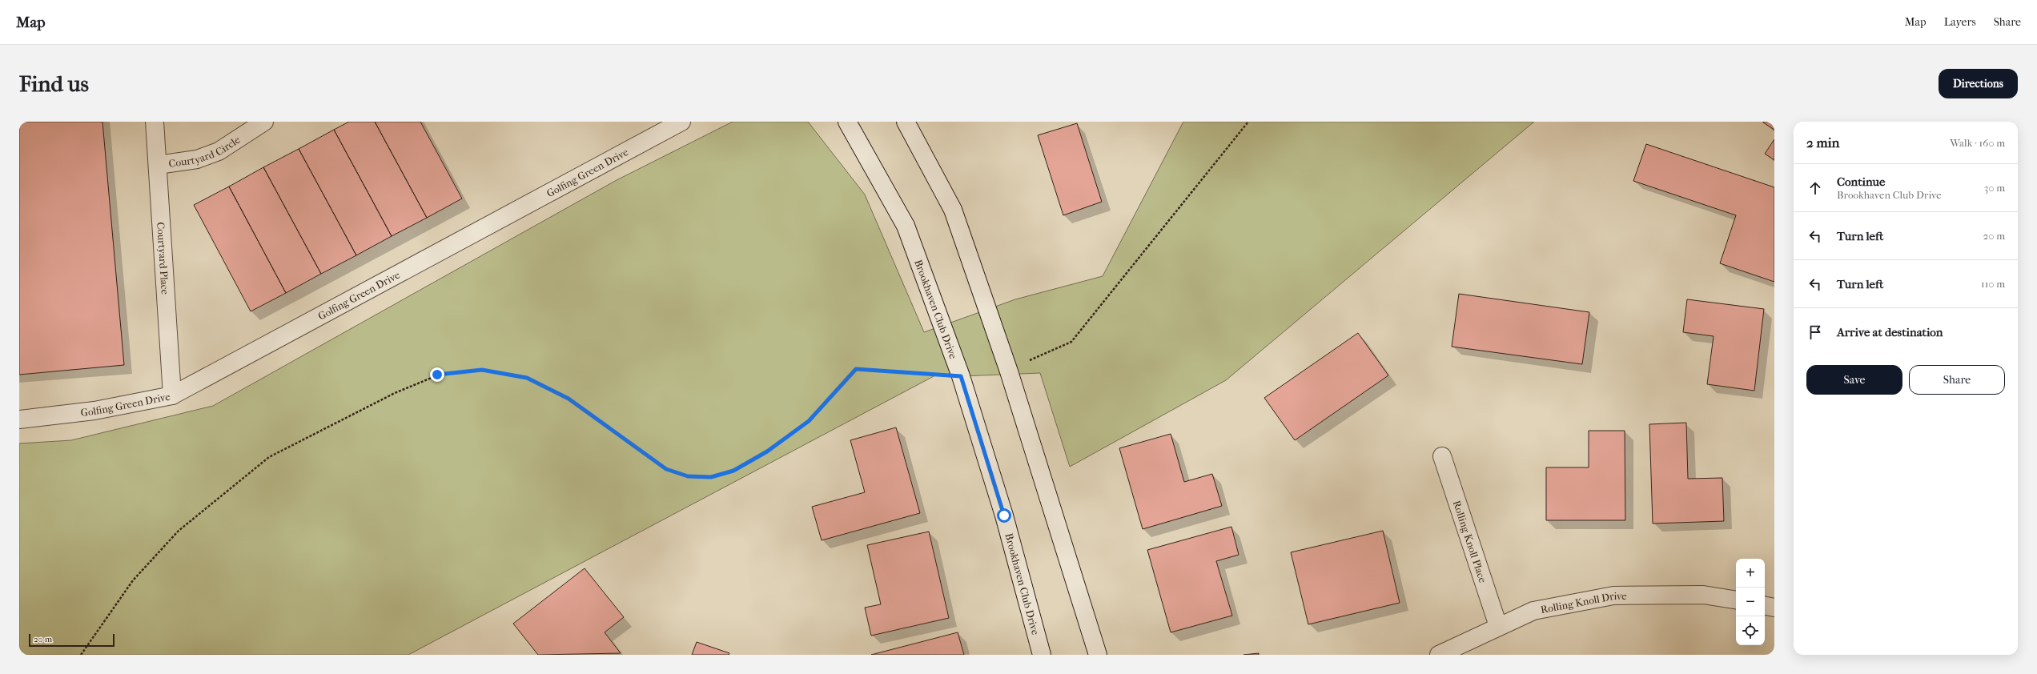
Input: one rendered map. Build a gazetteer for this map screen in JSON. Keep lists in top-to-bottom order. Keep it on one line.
{"streets":{"street":["Courtyard Circle","Golfing Green Drive","Courtyard Place","Brookhaven Club Drive","Rolling Knoll Place","Rolling Knoll Drive"]},"crossings":[["Courtyard Circle","Courtyard Place"],["Golfing Green Drive","Courtyard Place"],["Rolling Knoll Place","Rolling Knoll Drive"]],"scale_bar":"20 m","page":{"header":"Map","nav":["Map","Layers","Share"],"buttons":["Directions",["Save","Share"]],"title":"Find us","heading":["2 min","Walk · 160 m"],"list":[["Continue","Brookhaven Club Drive","30 m"],["Turn left","20 m"],["Turn left","110 m"],"Arrive at destination"],"map_buttons":["+","−"],"scale":"20 m"}}
